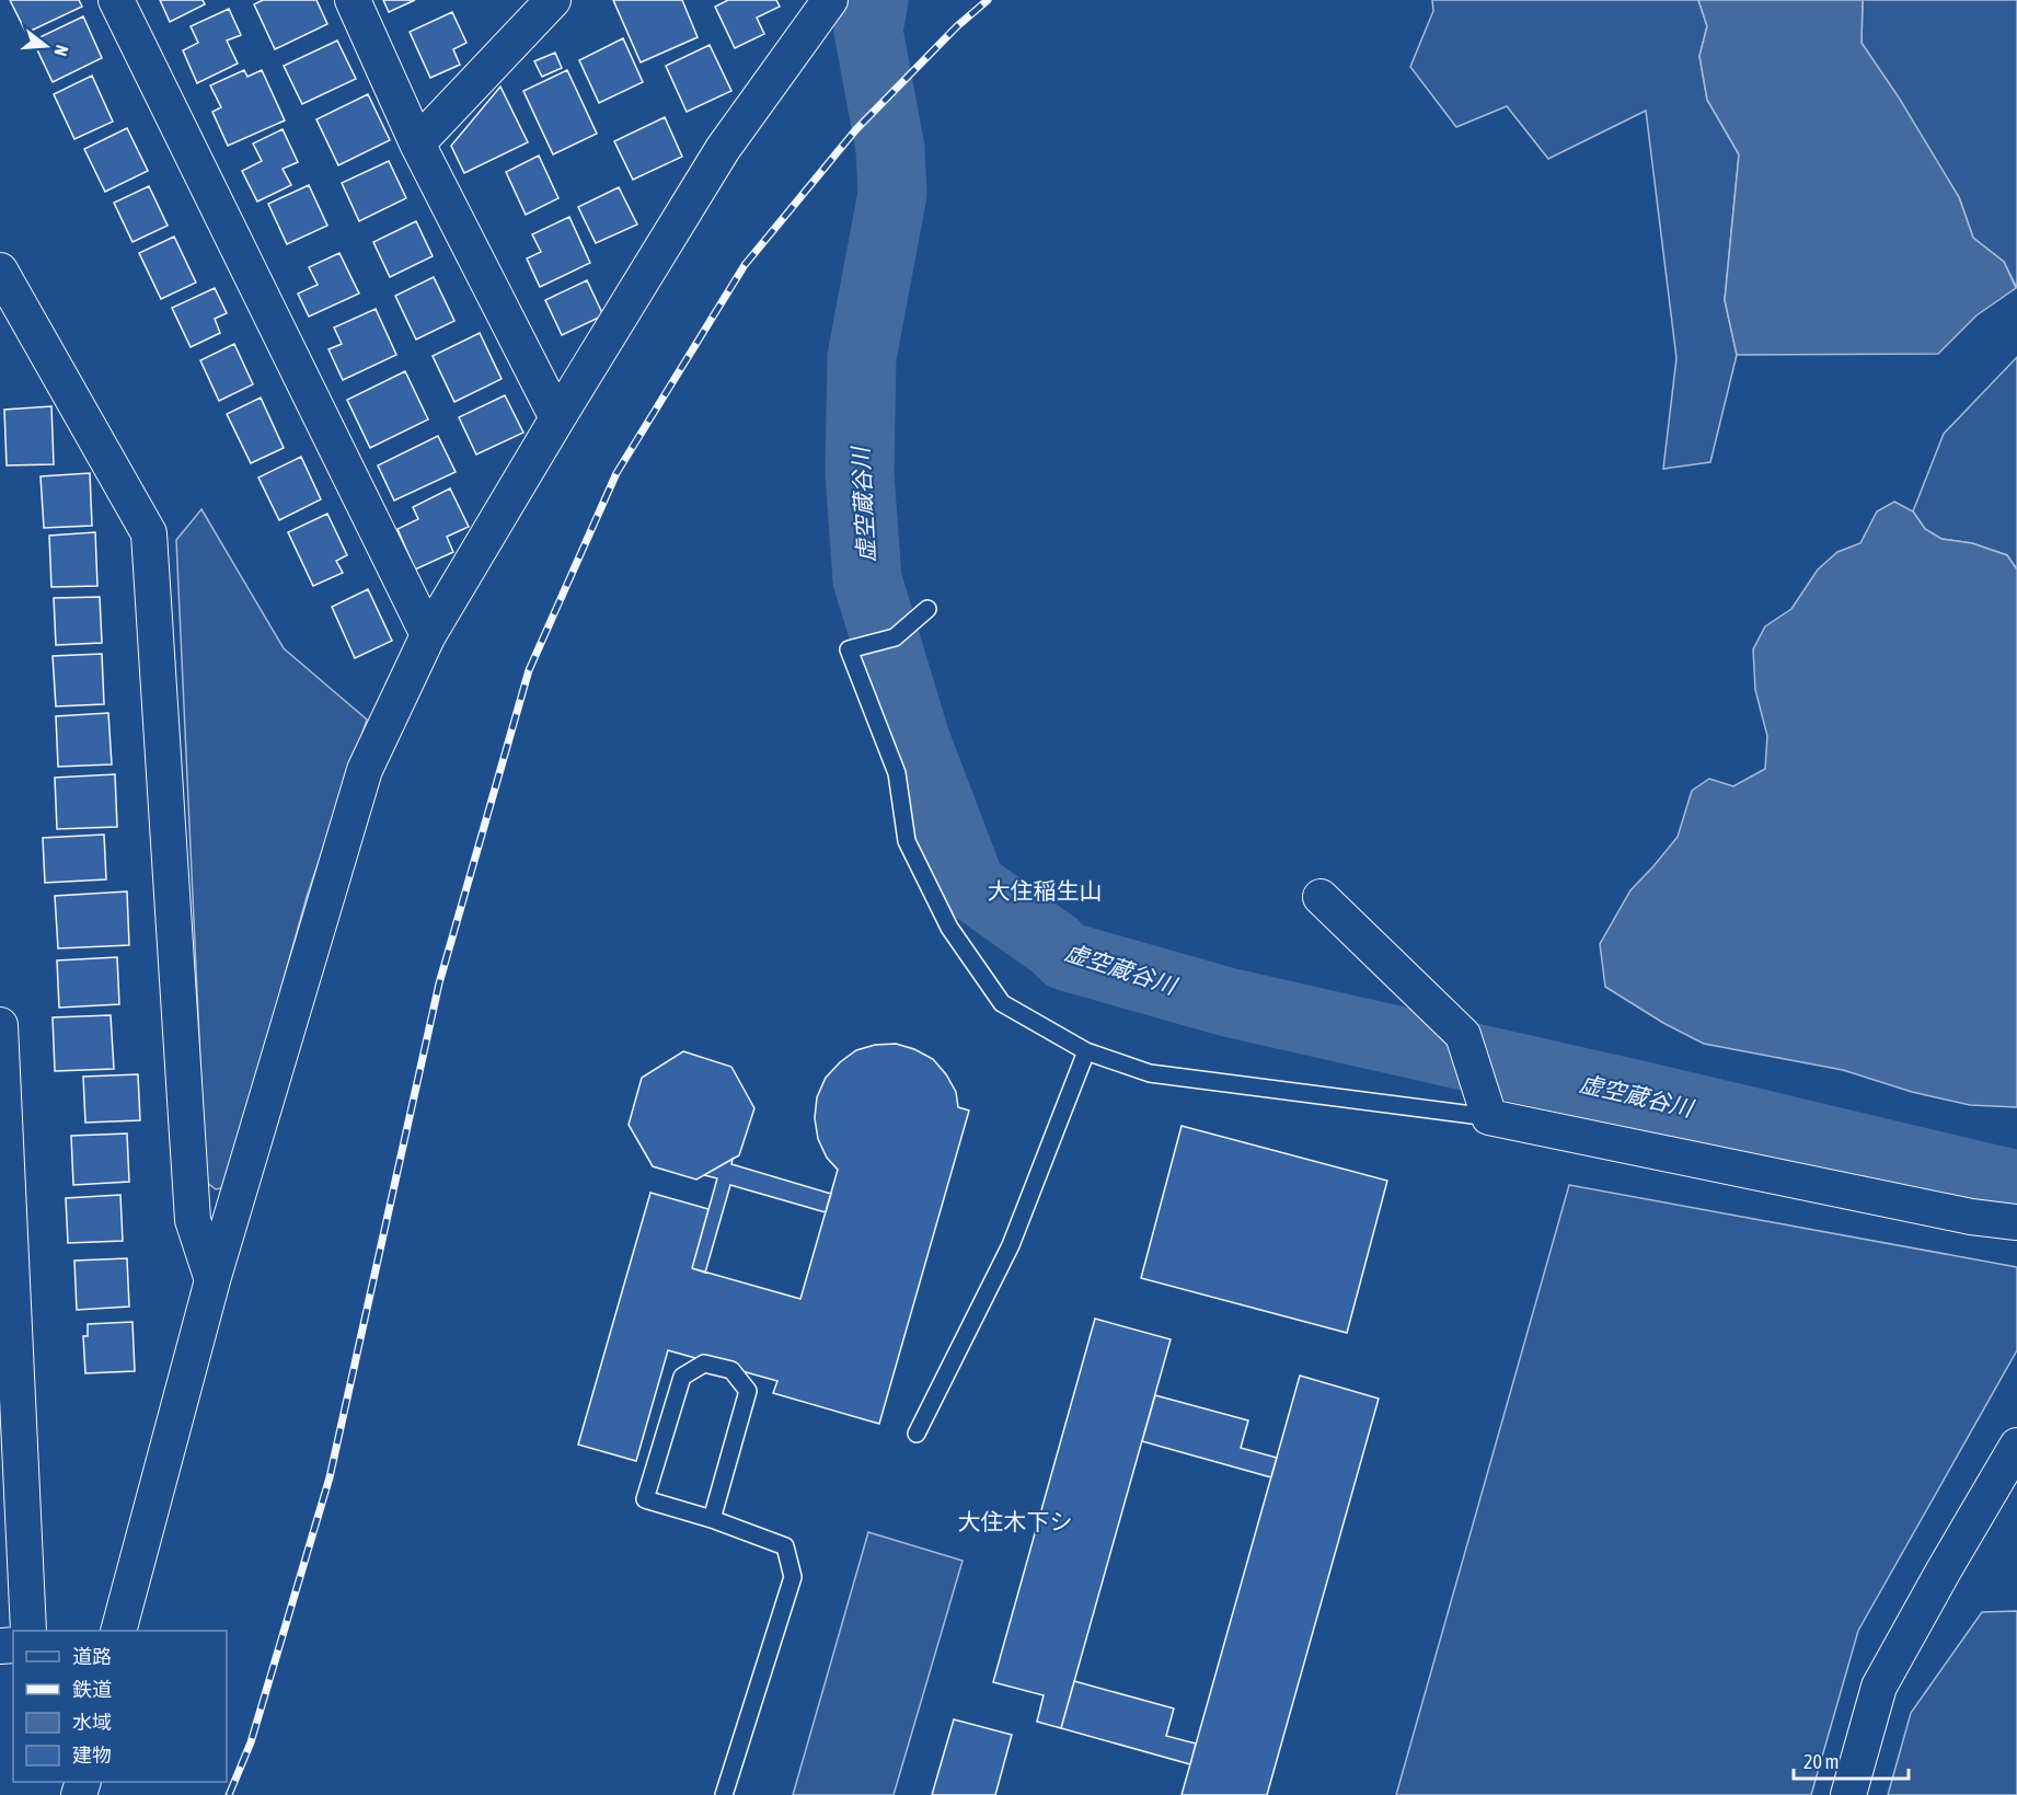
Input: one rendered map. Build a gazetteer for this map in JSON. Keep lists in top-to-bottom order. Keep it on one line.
{"districts":["大住稲生山","大住木下シ"],"water":["虚空蔵谷川"],"legend":["道路","鉄道","水域","建物"],"scale_bar":"20 m","north":"right"}
